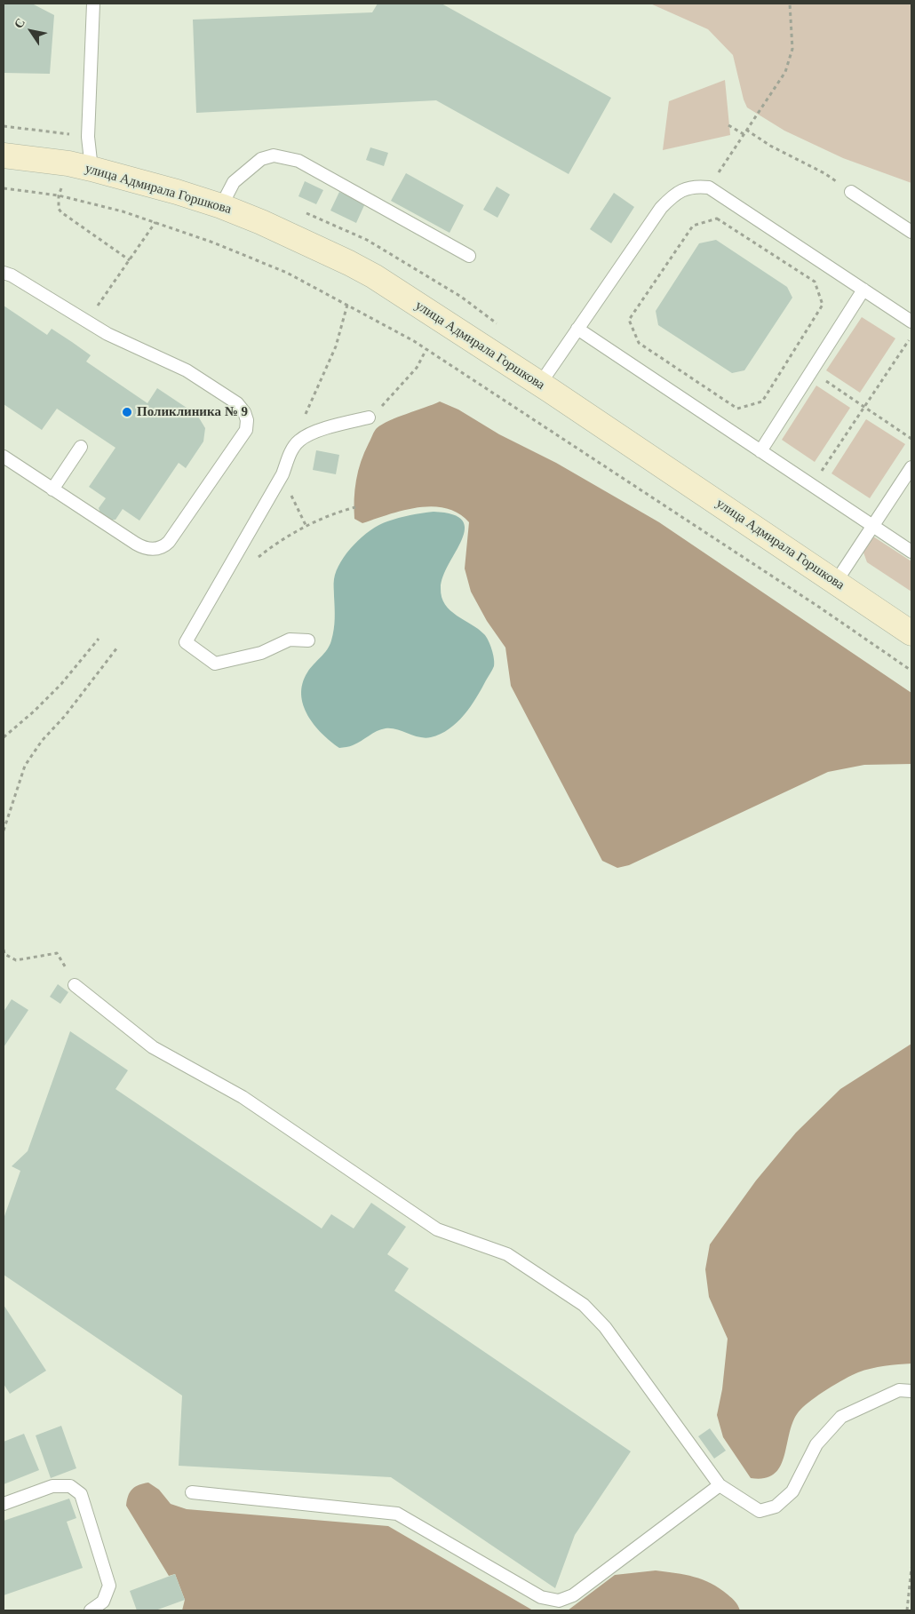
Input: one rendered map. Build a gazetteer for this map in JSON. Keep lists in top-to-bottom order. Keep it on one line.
{"streets":{"main road":["улица Адмирала Горшкова"]},"places":["Поликлиника № 9"],"north":"top left"}
